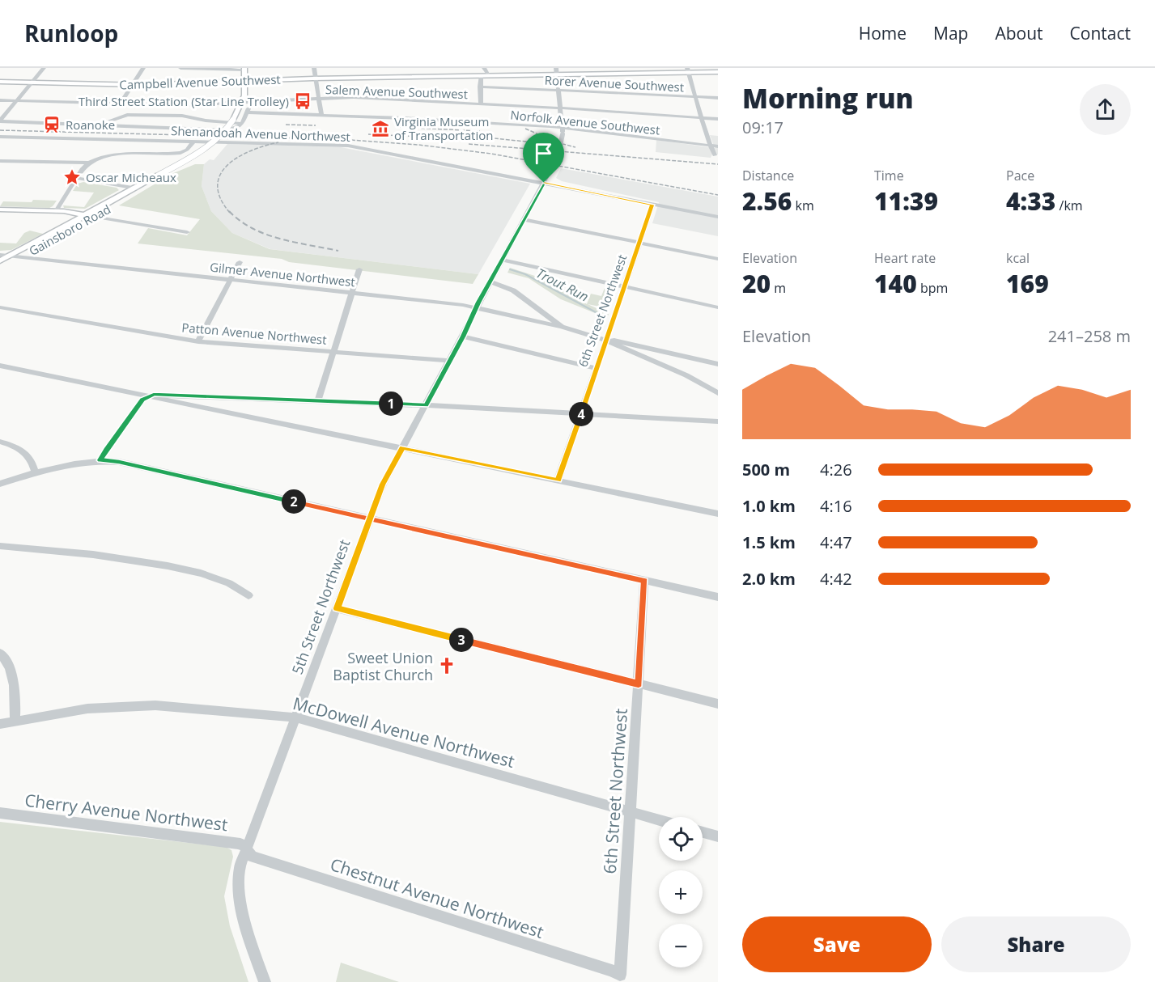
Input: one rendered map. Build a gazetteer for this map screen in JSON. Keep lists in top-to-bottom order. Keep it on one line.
{"streets":{"main road":["Campbell Avenue Southwest","Gainsboro Road"],"street":["Rorer Avenue Southwest","Salem Avenue Southwest","Norfolk Avenue Southwest","Shenandoah Avenue Northwest","Gilmer Avenue Northwest","6th Street Northwest","Patton Avenue Northwest","5th Street Northwest","McDowell Avenue Northwest","Cherry Avenue Northwest","Chestnut Avenue Northwest"]},"crossings":[["Campbell Avenue Southwest","5th Street Northwest"],["Rorer Avenue Southwest","5th Street Northwest"],["Salem Avenue Southwest","Gainsboro Road"],["Salem Avenue Southwest","5th Street Northwest"],["Norfolk Avenue Southwest","5th Street Northwest"],["Shenandoah Avenue Northwest","6th Street Northwest"],["Shenandoah Avenue Northwest","5th Street Northwest"],["Gainsboro Road","Gilmer Avenue Northwest"],["Gilmer Avenue Northwest","6th Street Northwest"],["Gilmer Avenue Northwest","5th Street Northwest"],["6th Street Northwest","McDowell Avenue Northwest"],["6th Street Northwest","Chestnut Avenue Northwest"],["Patton Avenue Northwest","5th Street Northwest"],["5th Street Northwest","McDowell Avenue Northwest"],["5th Street Northwest","Cherry Avenue Northwest"],["5th Street Northwest","Chestnut Avenue Northwest"],["Cherry Avenue Northwest","Chestnut Avenue Northwest"]],"water":["Trout Run"],"places":{"bus stop":["Third Street Station (Star Line Trolley)"],"station":["Roanoke"],"museum":["Virginia Museum of Transportation"],"place":["Oscar Micheaux"],"church":["Sweet Union Baptist Church"]},"page":{"header":"Runloop","nav":["Home","Map","About","Contact"],"heading":["Morning run","09:17"],"stats":[["Distance","2.56 km"],["Time","11:39"],["Pace","4:33 /km"],["Elevation","20 m"],["Heart rate","140 bpm"],["kcal","169"]],"chart":["Elevation","241–258 m"],"pins":["1","4","2","3"],"list":[{"name":"500 m","note":"4:26"},{"name":"1.0 km","note":"4:16"},{"name":"1.5 km","note":"4:47"},{"name":"2.0 km","note":"4:42"}],"map_buttons":["+","−"],"buttons":["Save","Share"]}}
